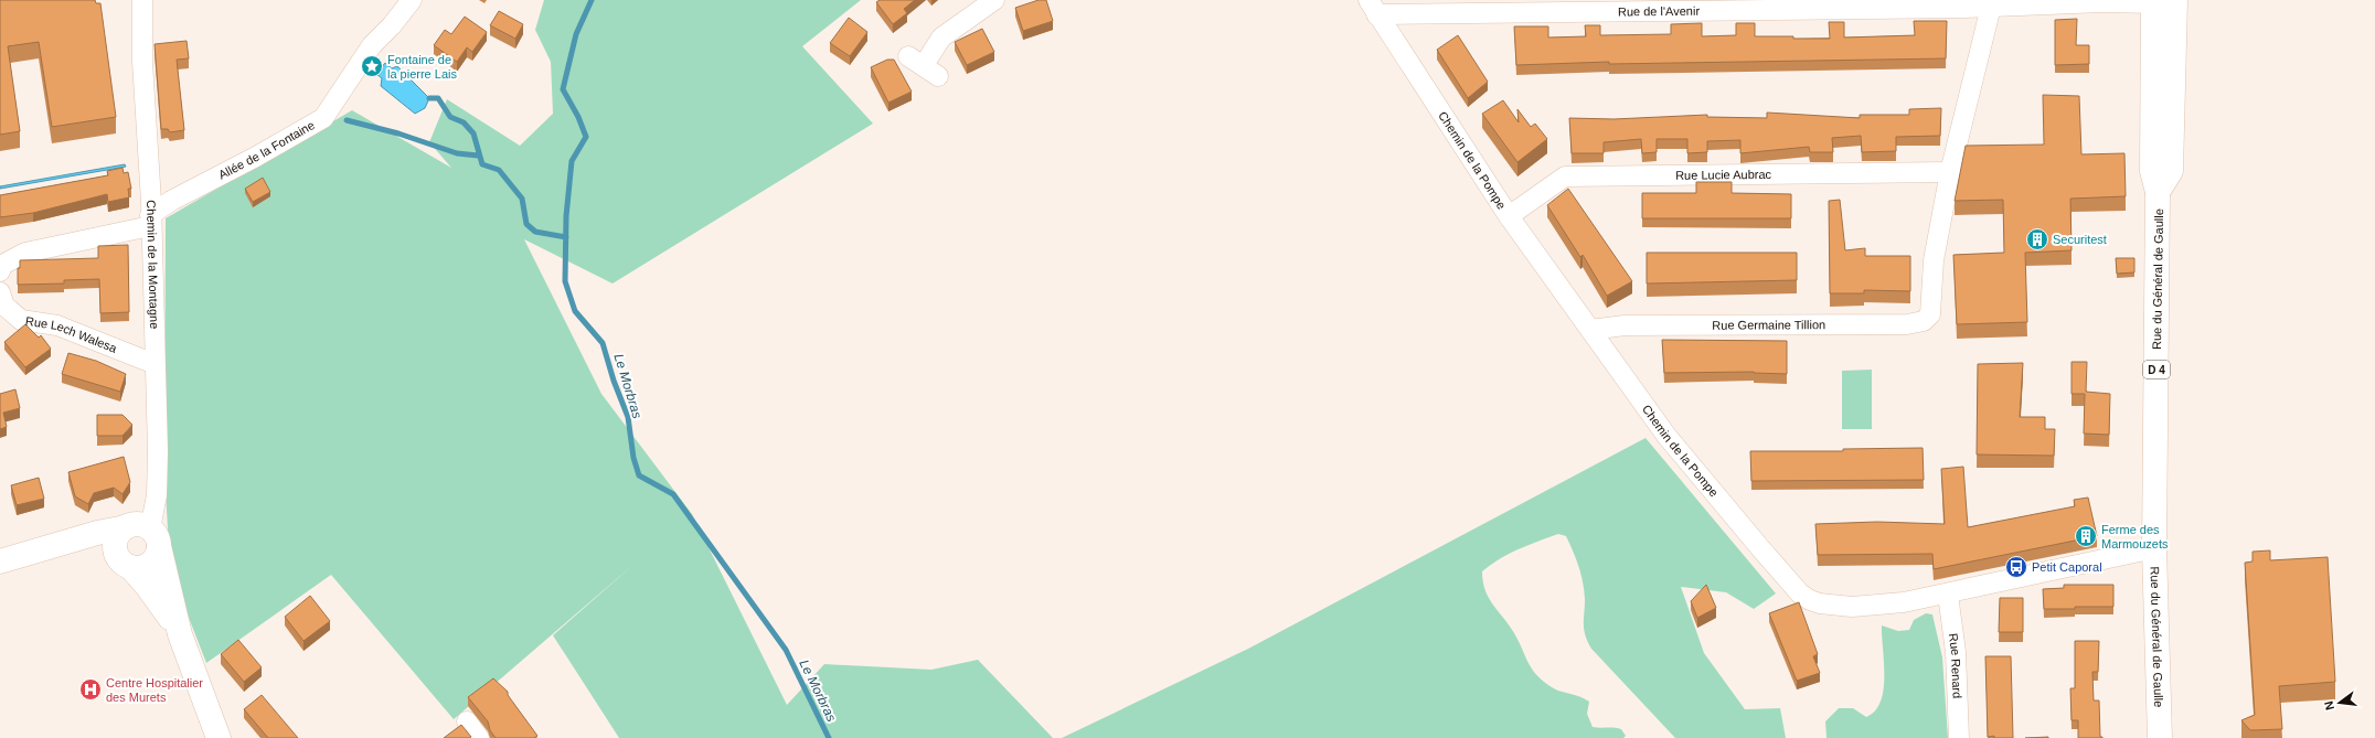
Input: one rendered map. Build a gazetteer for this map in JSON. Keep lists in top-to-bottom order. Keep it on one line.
{"streets":{"main road":["Rue du Général de Gaulle","D 4"],"street":["Rue de l'Avenir","Allée de la Fontaine","Chemin de la Pompe","Rue Lucie Aubrac","Chemin de la Montagne","Rue Germaine Tillion","Rue Lech Walesa","Rue Renard"]},"crossings":[["Rue de l'Avenir","Chemin de la Pompe"],["Rue de l'Avenir","Rue du Général de Gaulle"],["Rue de l'Avenir","Rue Germaine Tillion"],["Allée de la Fontaine","Chemin de la Montagne"],["Chemin de la Pompe","Rue Lucie Aubrac"],["Chemin de la Pompe","Rue du Général de Gaulle"],["Chemin de la Pompe","Rue Germaine Tillion"],["Chemin de la Pompe","Rue Renard"],["Rue Lucie Aubrac","Rue Germaine Tillion"],["Chemin de la Montagne","Rue Lech Walesa"]],"water":["Le Morbras"],"places":{"place":["Fontaine de la pierre Lais"],"building":["Securitest","Ferme des Marmouzets"],"bus stop":["Petit Caporal"],"hospital":["Centre Hospitalier des Murets"]},"north":"left"}
